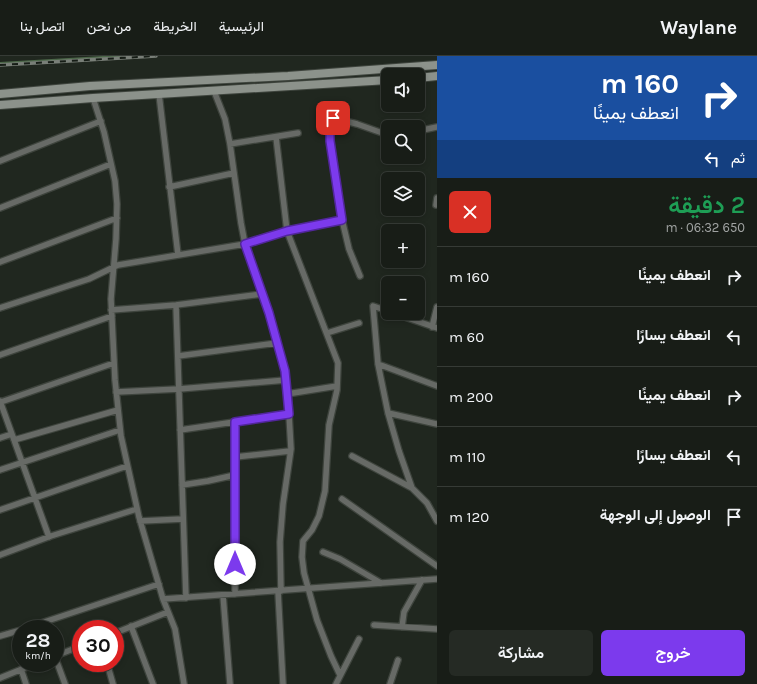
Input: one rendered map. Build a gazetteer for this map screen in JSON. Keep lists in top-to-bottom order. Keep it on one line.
{"page":{"header":"Waylane","nav":["الرئيسية","الخريطة","من نحن","اتصل بنا"],"turn":["160 m","انعطف يمينًا"],"map_buttons":["+","−"],"then":"ثم","heading":["2 دقيقة","650 m · 06:32"],"list":[{"name":"انعطف يمينًا","value":"160 m"},{"name":"انعطف يسارًا","value":"60 m"},{"name":"انعطف يمينًا","value":"200 m"},{"name":"انعطف يسارًا","value":"110 m"},{"name":"الوصول إلى الوجهة","value":"120 m"}],"speed":"28 km/h","limit":"30","buttons":["خروج","مشاركة"]}}
